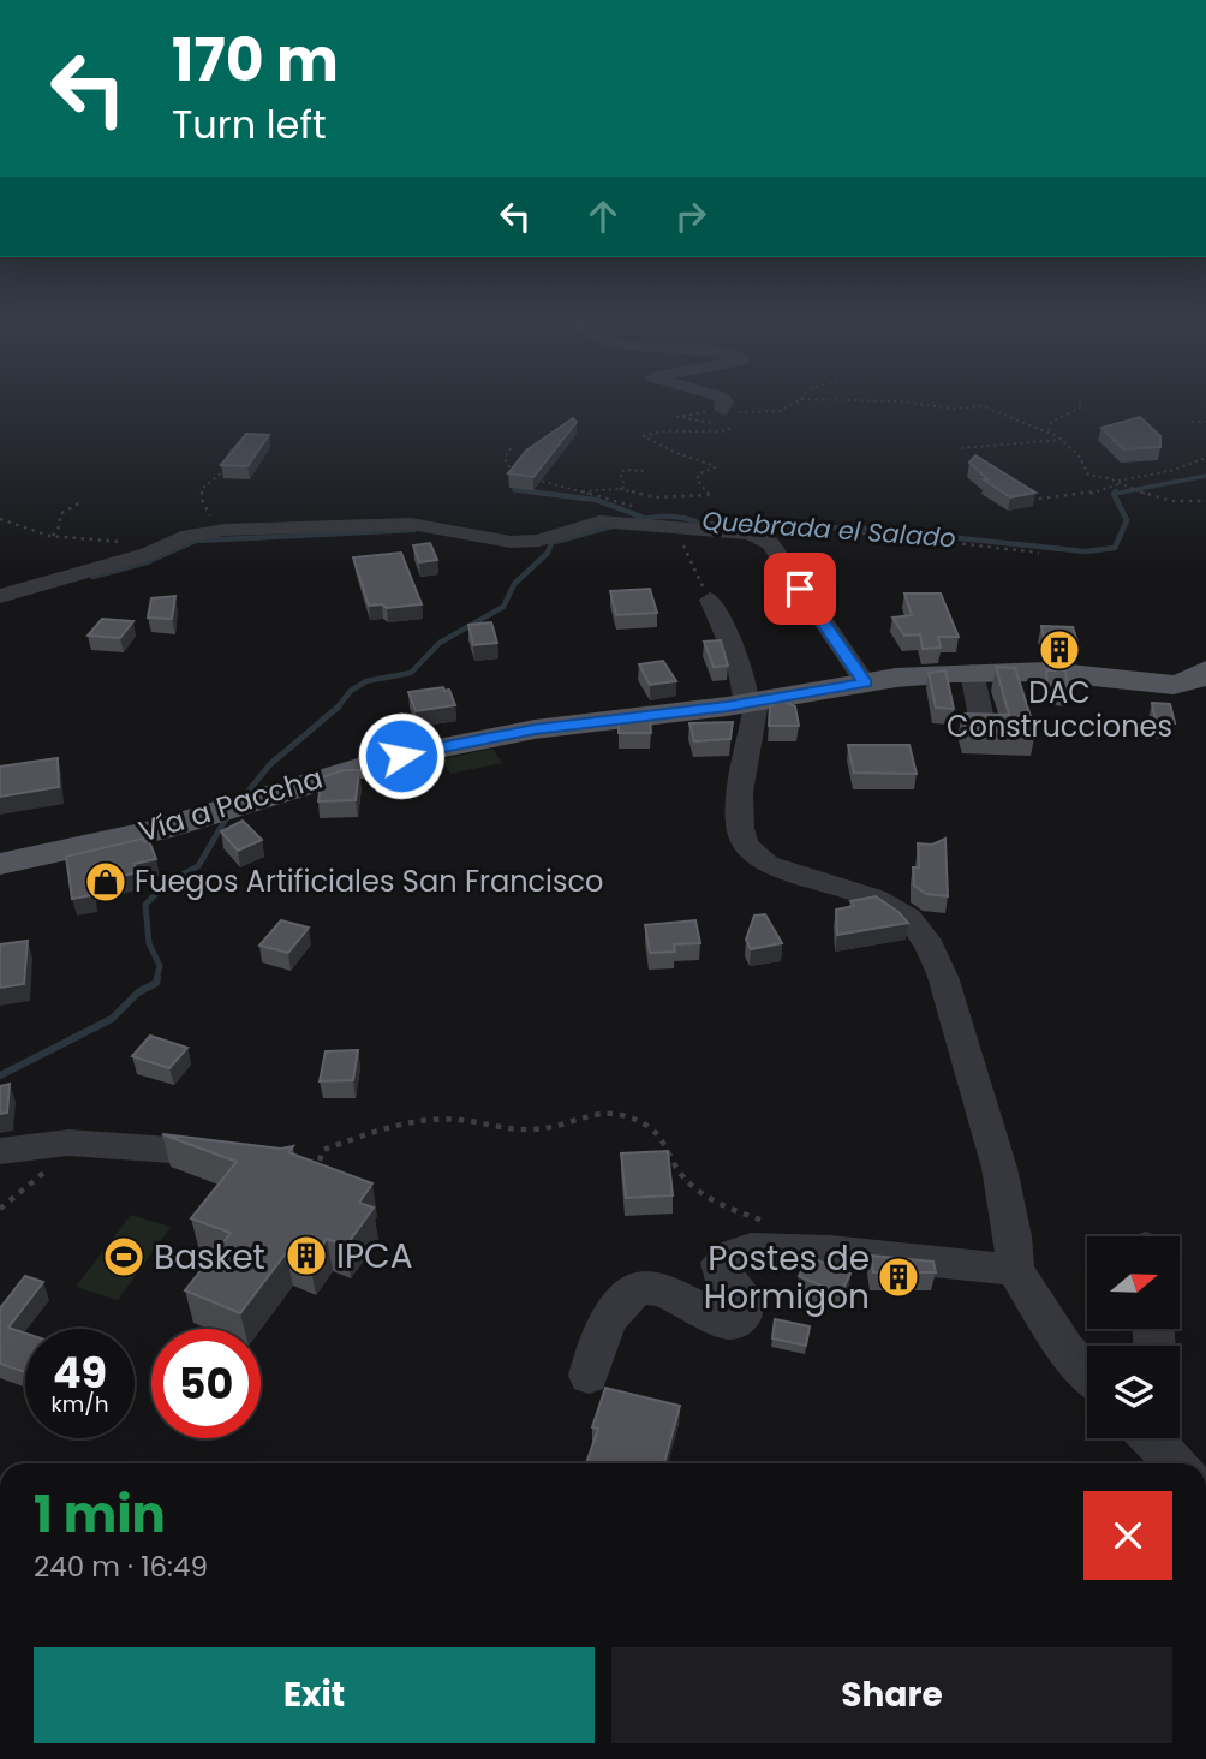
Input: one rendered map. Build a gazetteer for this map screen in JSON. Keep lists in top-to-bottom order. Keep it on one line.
{"streets":{"main road":["Vía a Paccha"]},"water":["Quebrada el Salado"],"places":{"building":["DAC Construcciones","IPCA","Postes de Hormigon"],"shop":["Fuegos Artificiales San Francisco"],"sports":["Basket"]},"north":"right","page":{"turn":["170 m","Turn left"],"speed":"49 km/h","limit":"50","heading":["1 min","240 m · 16:49"],"buttons":["Exit","Share"]}}
